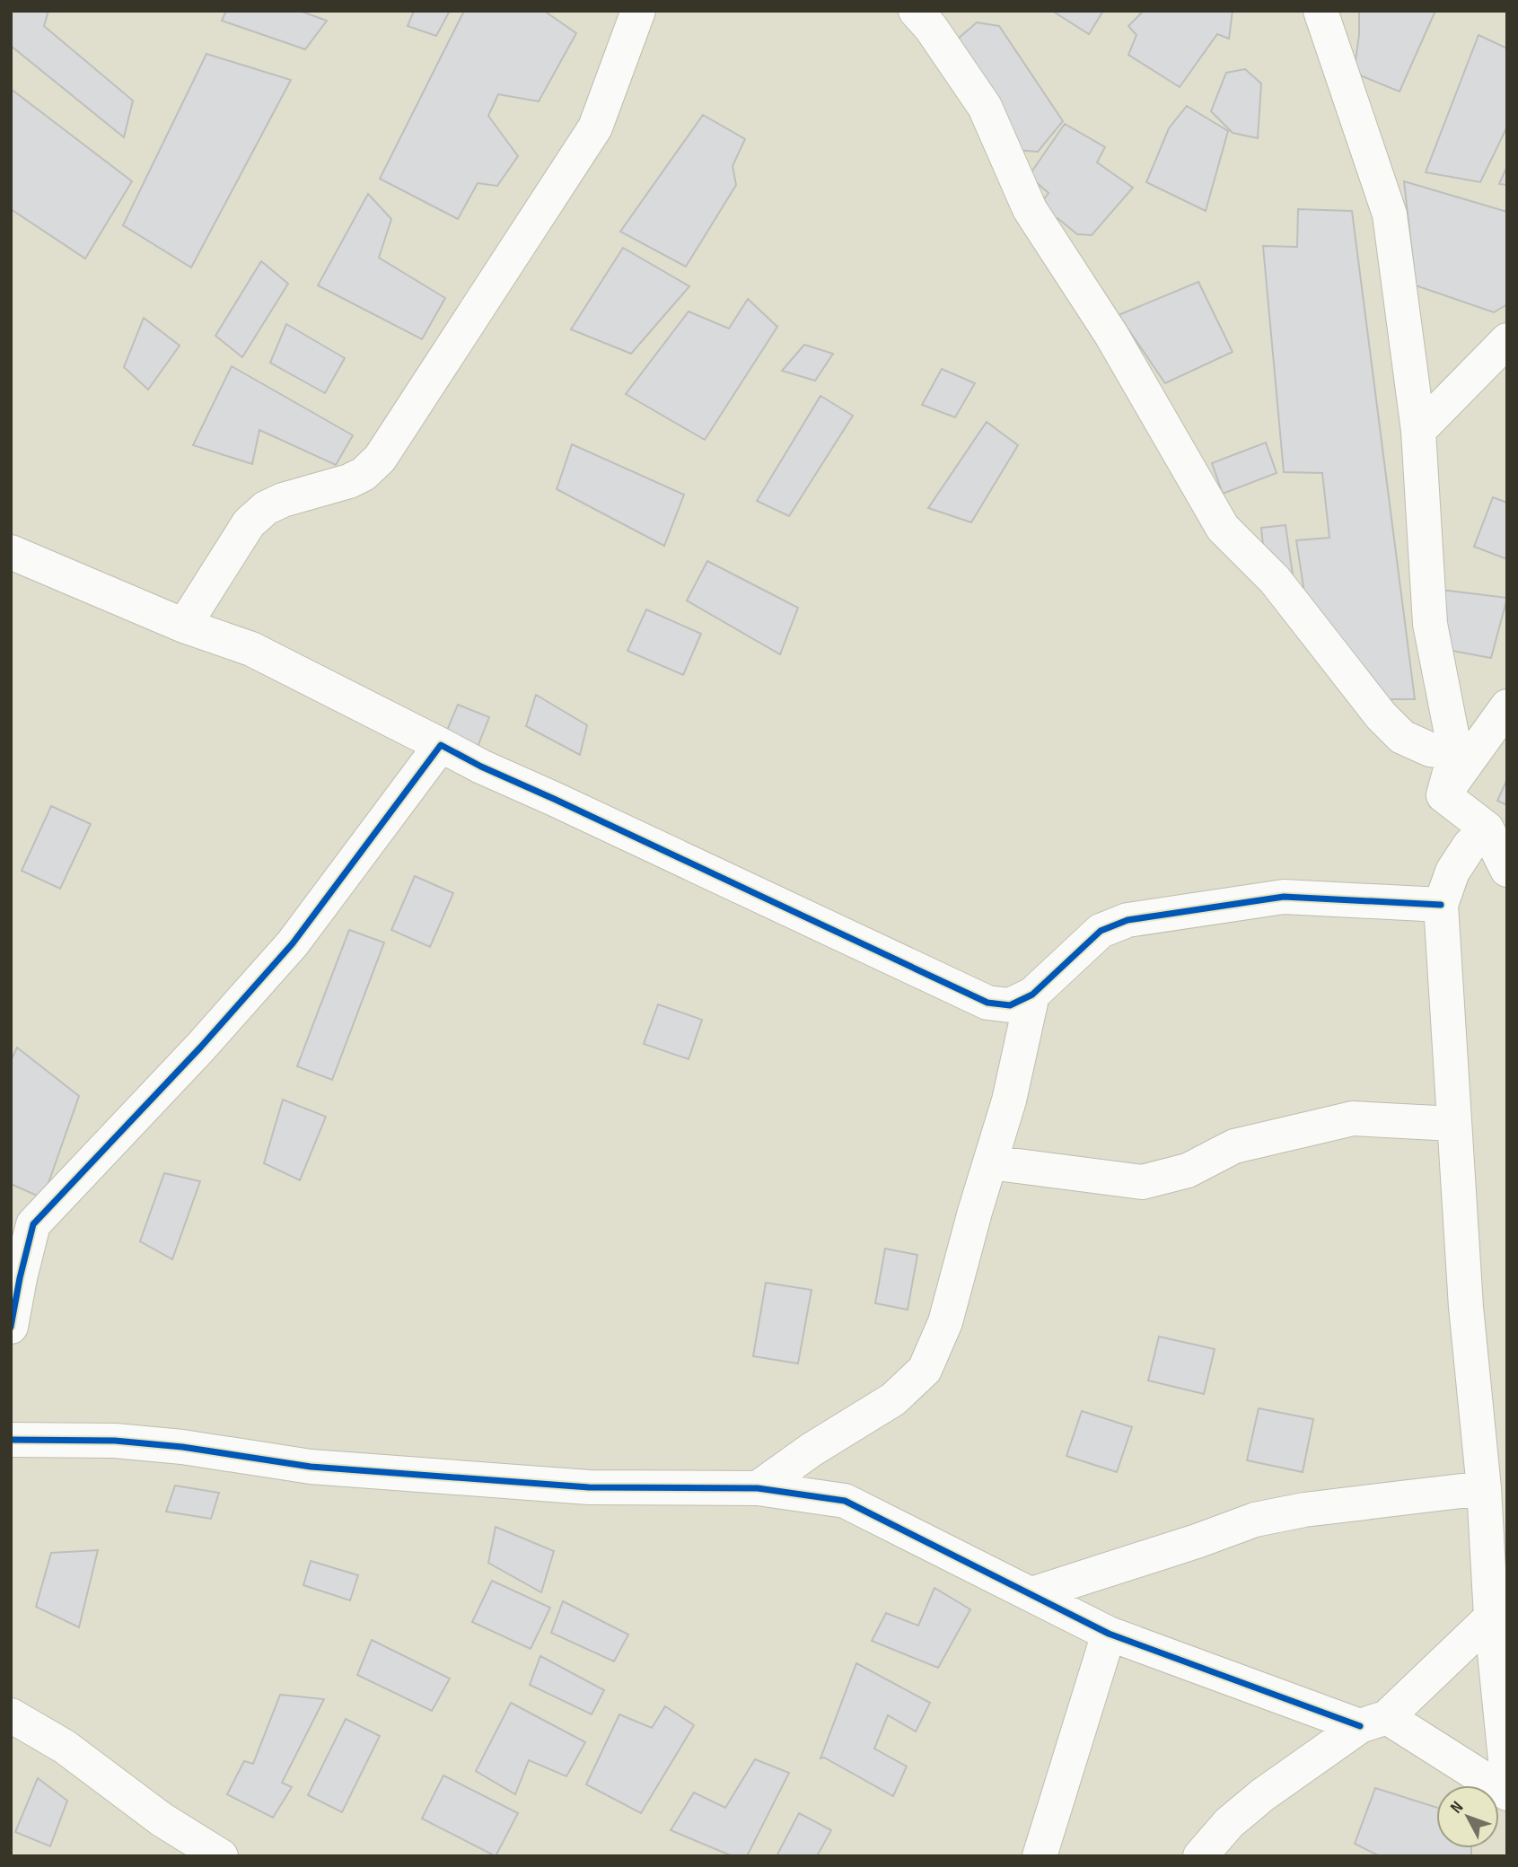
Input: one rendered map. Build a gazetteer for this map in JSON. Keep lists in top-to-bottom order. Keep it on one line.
{"north":"top left"}
